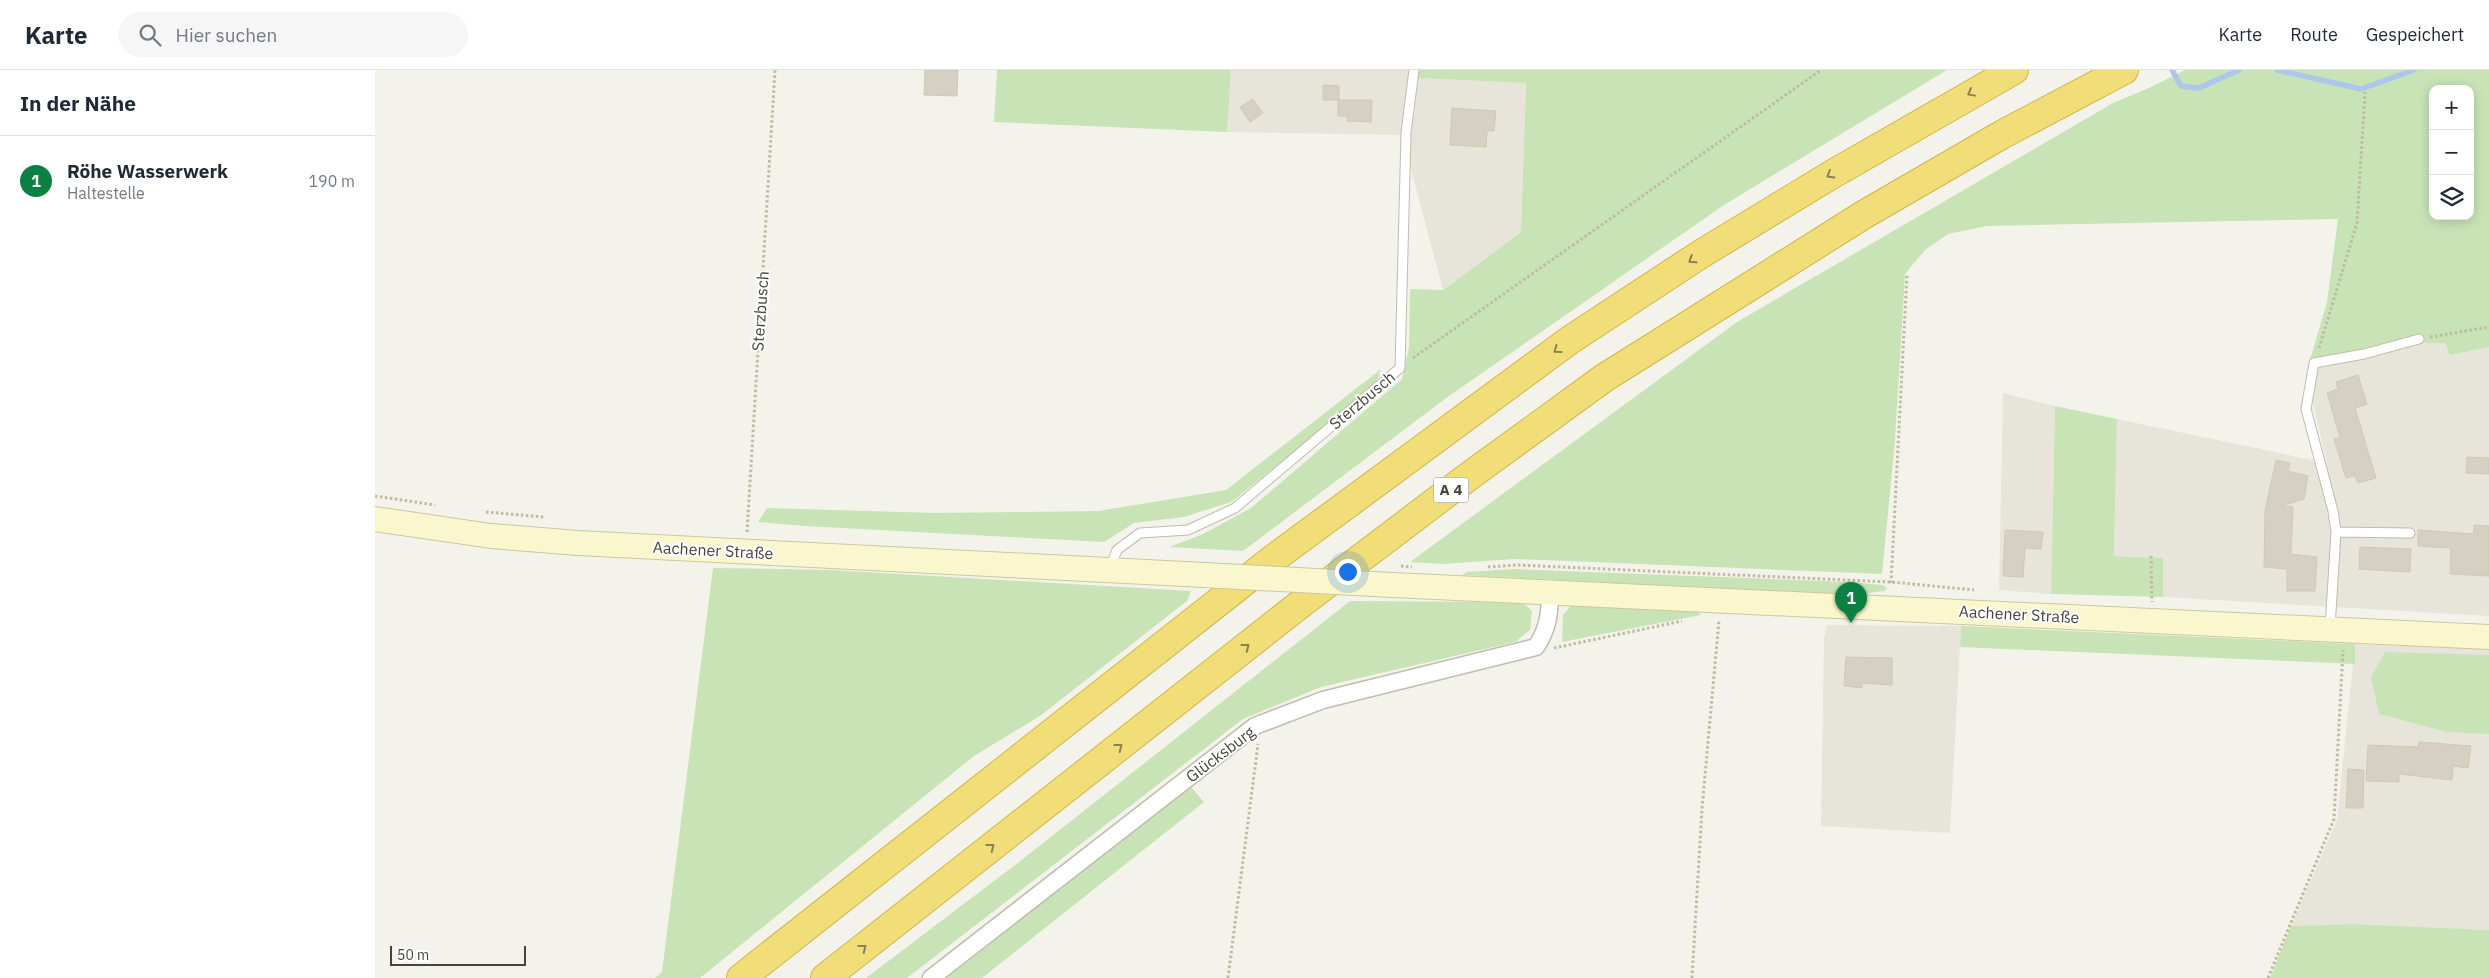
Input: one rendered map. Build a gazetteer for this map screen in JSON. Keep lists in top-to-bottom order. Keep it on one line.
{"streets":{"highway":["A 4"],"main road":["Aachener Straße"],"street":["Glücksburg"],"lane":["Sterzbusch"]},"crossings":[["Sterzbusch","Aachener Straße"]],"scale_bar":"50 m","page":{"header":"Karte","search":"Hier suchen","nav":["Karte","Route","Gespeichert"],"heading":"In der Nähe","map_buttons":["+","−"],"list":[{"mark":"1","name":"Röhe Wasserwerk","note":"Haltestelle","value":"190 m"}],"pins":"1","scale":"50 m"}}
